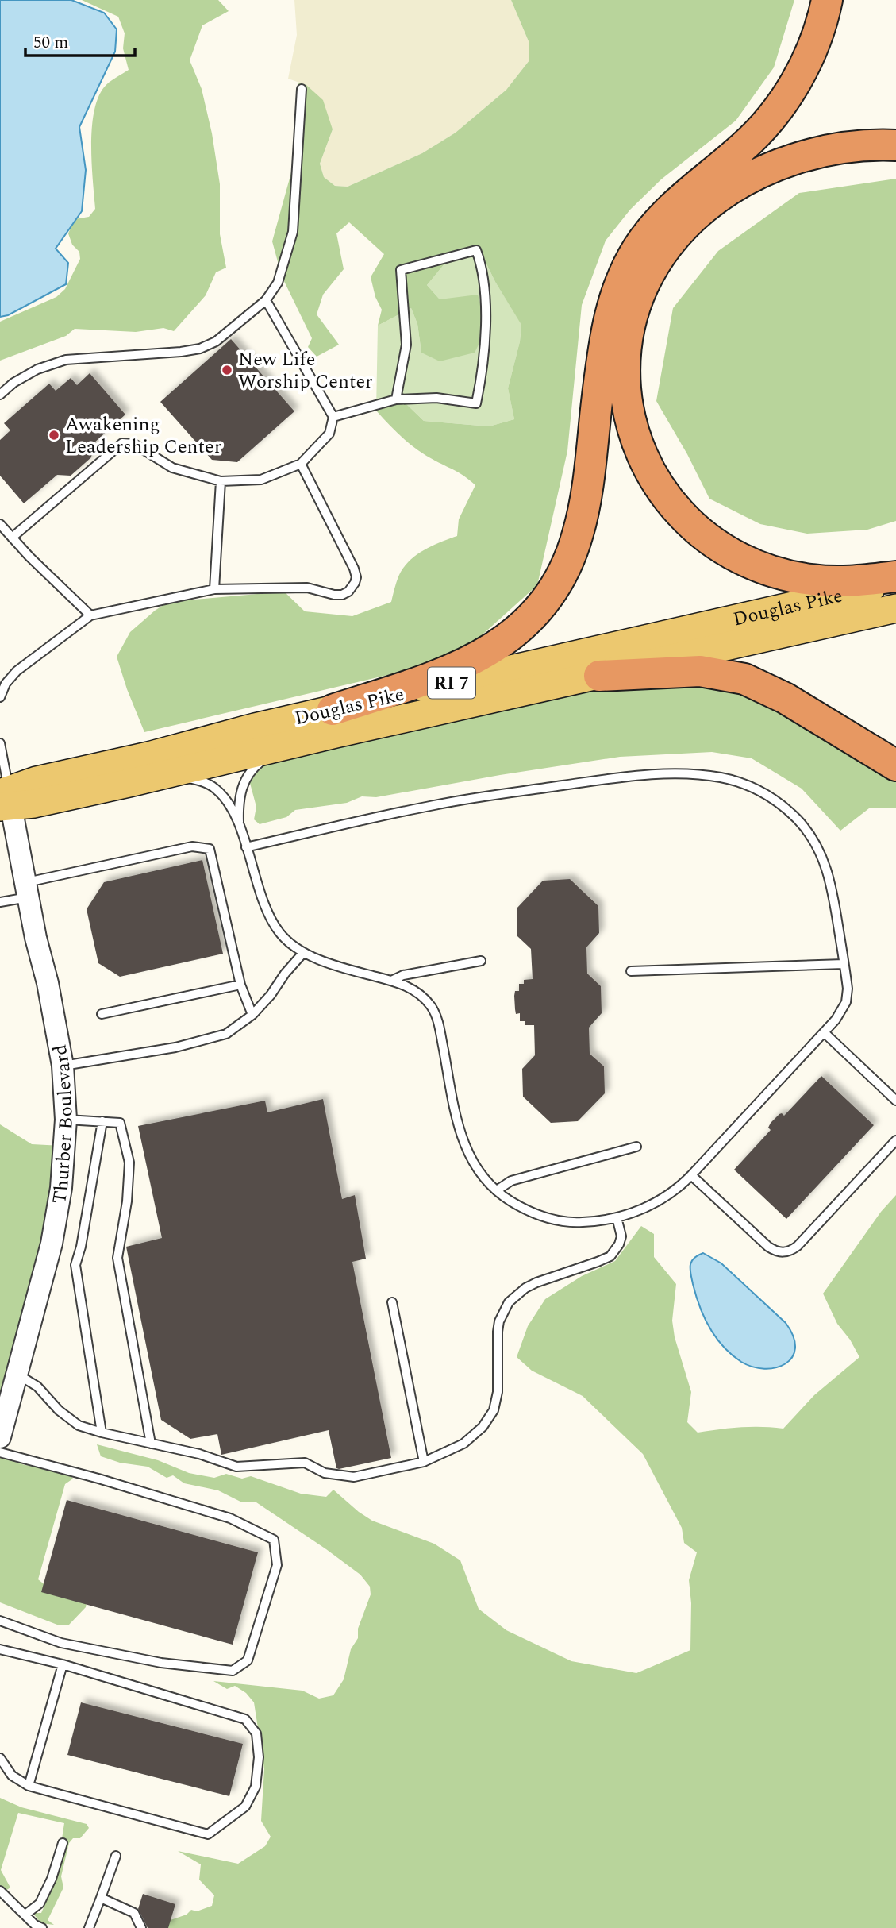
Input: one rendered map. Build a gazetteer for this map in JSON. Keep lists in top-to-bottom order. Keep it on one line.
{"streets":{"main road":["Douglas Pike","RI 7"],"street":["Thurber Boulevard"]},"crossings":[["Douglas Pike","Thurber Boulevard"]],"places":["New Life Worship Center","Awakening Leadership Center"],"scale_bar":"50 m"}
